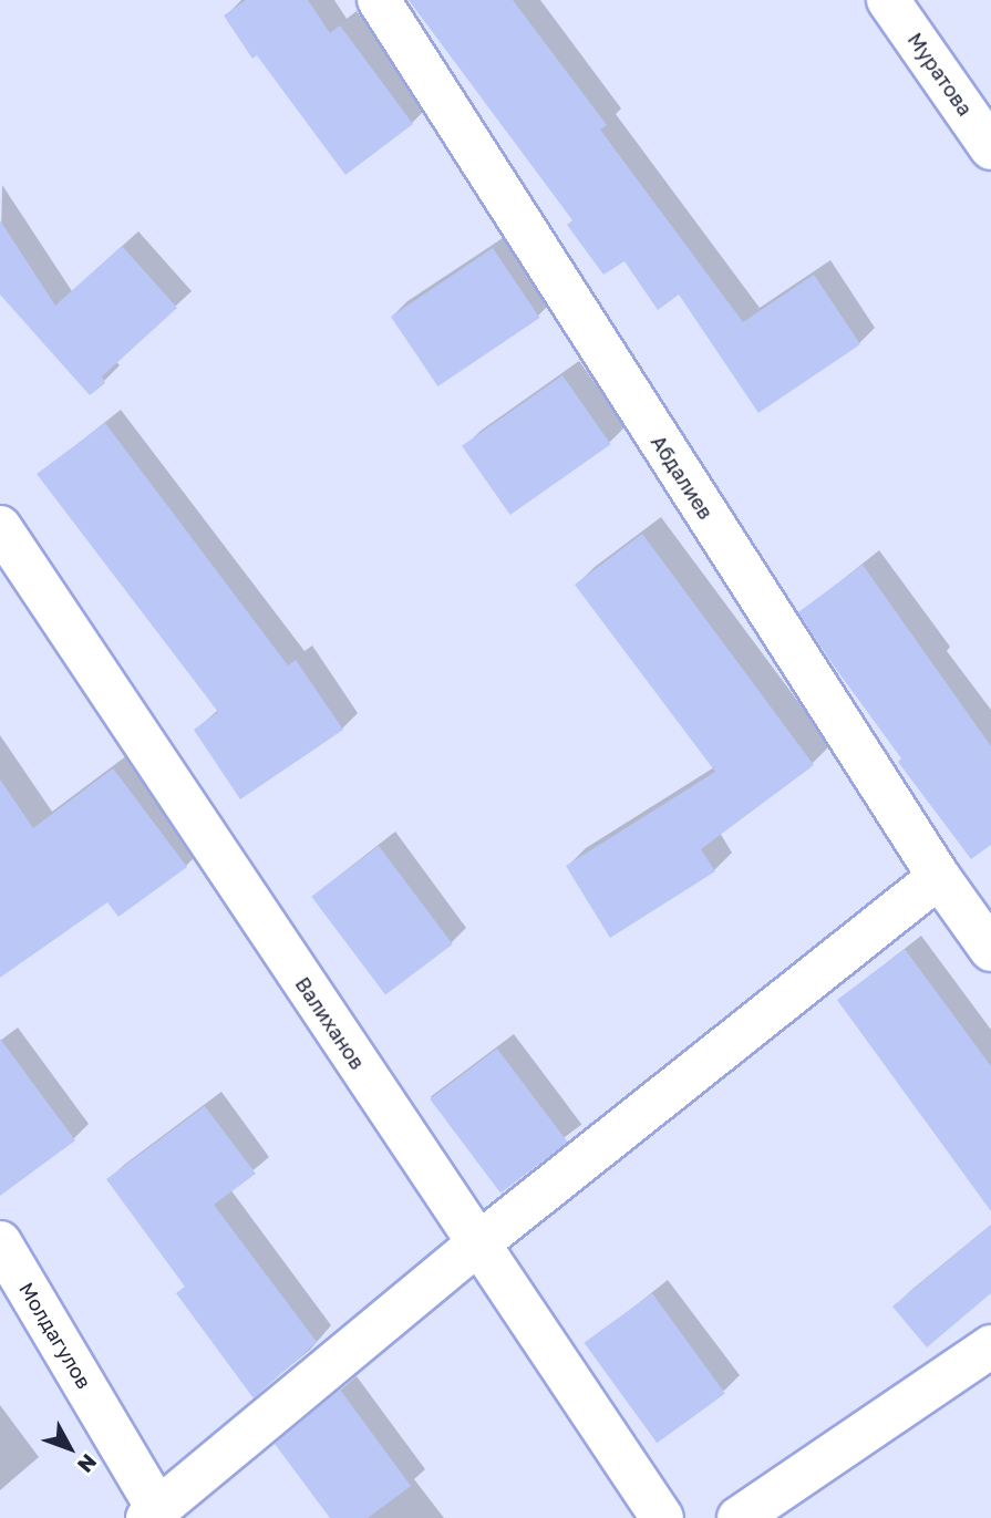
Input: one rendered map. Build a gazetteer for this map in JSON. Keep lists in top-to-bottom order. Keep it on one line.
{"streets":{"street":["Муратова","Абдалиев","Валиханов","Молдагулов"]},"north":"bottom right"}
